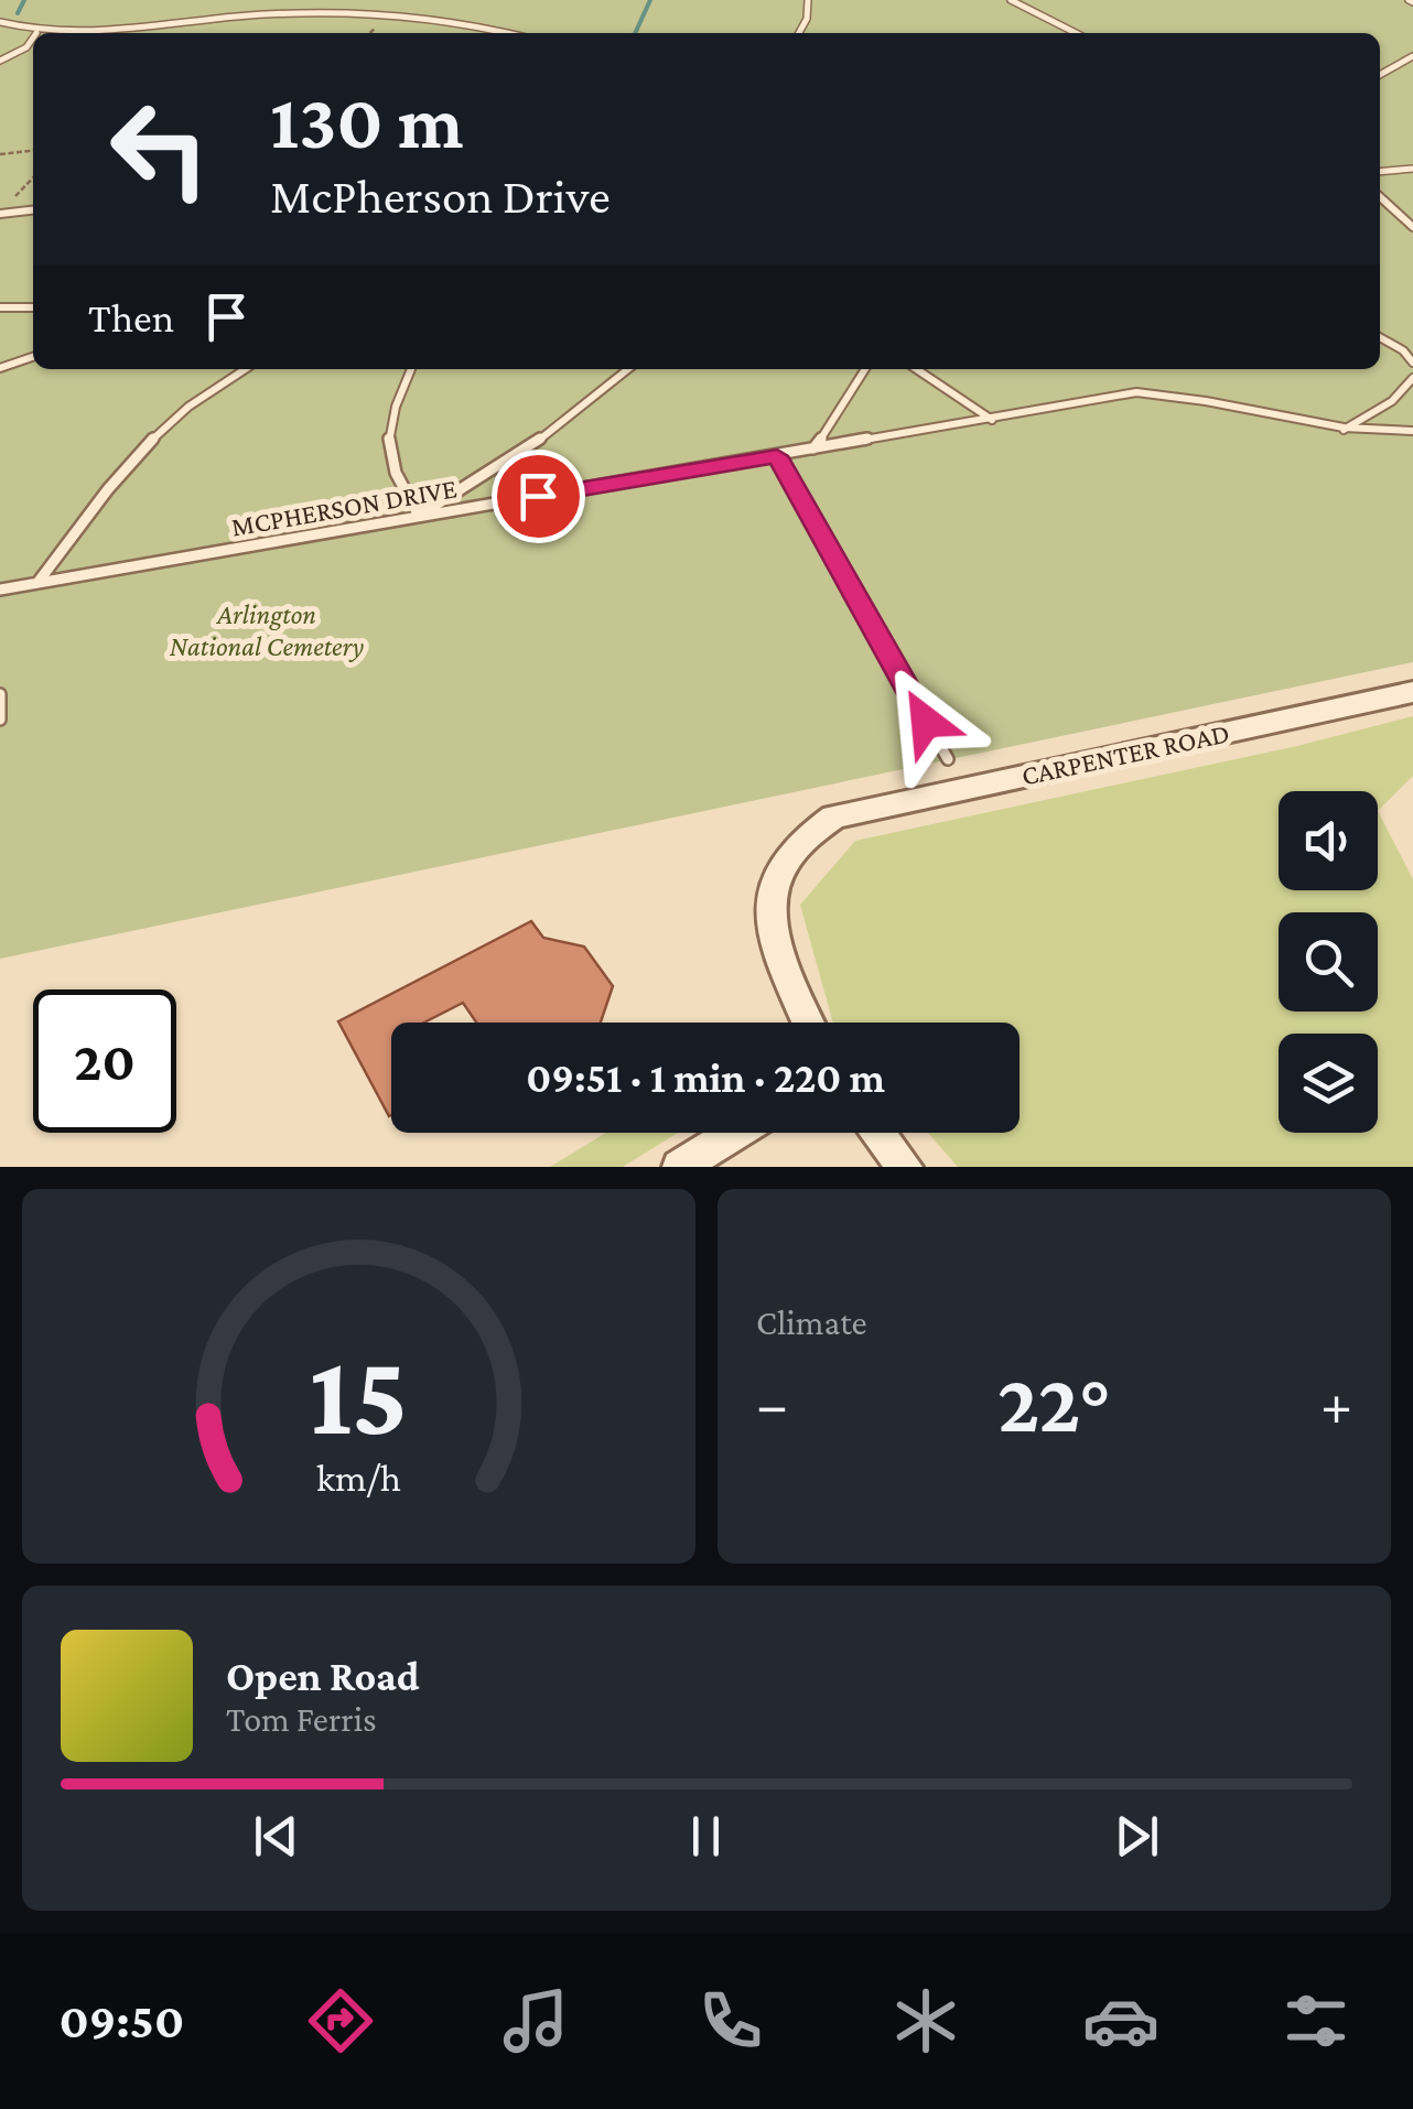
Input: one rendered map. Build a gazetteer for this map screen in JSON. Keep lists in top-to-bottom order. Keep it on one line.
{"streets":{"street":["CARPENTER ROAD"],"lane":["MCPHERSON DRIVE"]},"parks":["Arlington National Cemetery"],"page":{"turn":["130 m","McPherson Drive"],"then":"Then","limit":"20","trip":"09:51 · 1 min · 220 m","tile":"Climate","heat":["−","22°","+"],"song":["Open Road","Tom Ferris"],"tabs":"09:50","gauge":["15","km/h"]}}
